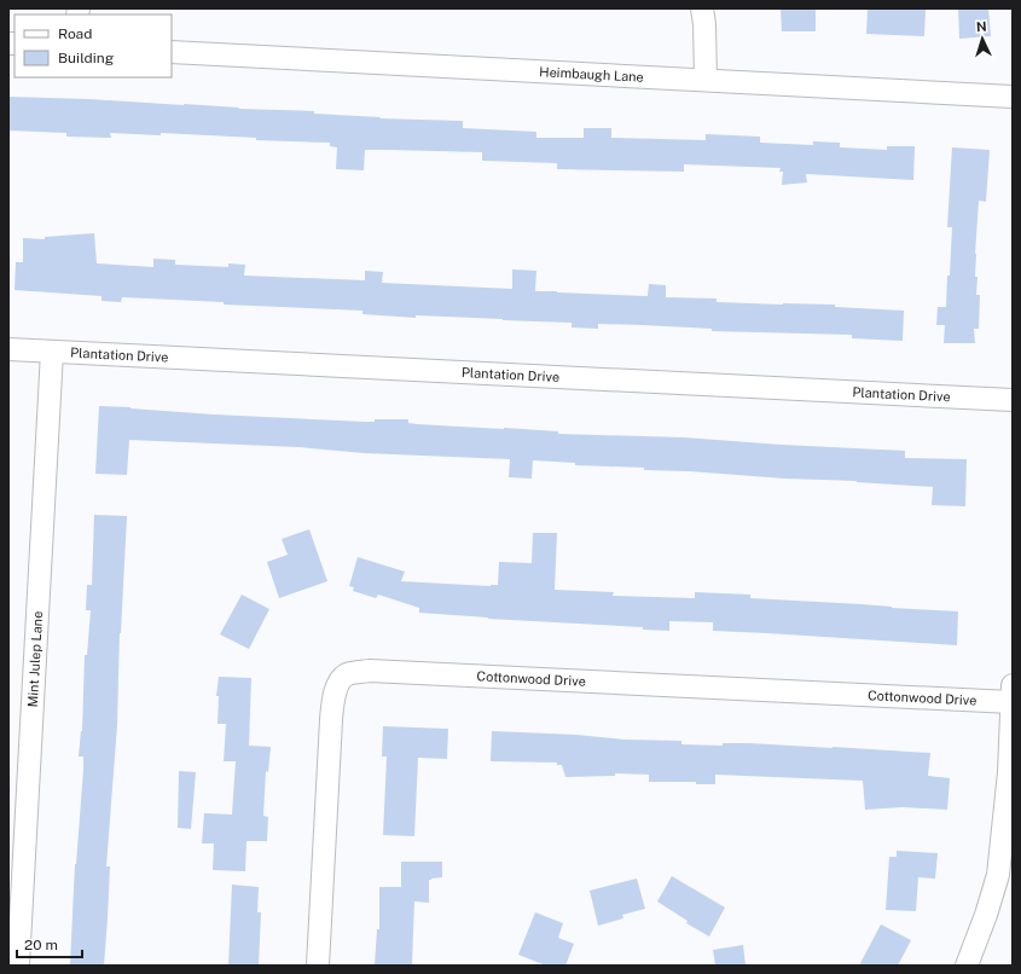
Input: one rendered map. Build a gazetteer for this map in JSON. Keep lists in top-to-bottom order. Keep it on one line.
{"streets":{"street":["Heimbaugh Lane","Plantation Drive","Mint Julep Lane","Cottonwood Drive"]},"crossings":[["Plantation Drive","Mint Julep Lane"]],"legend":["Road","Building"],"scale_bar":"20 m","north":"top"}
